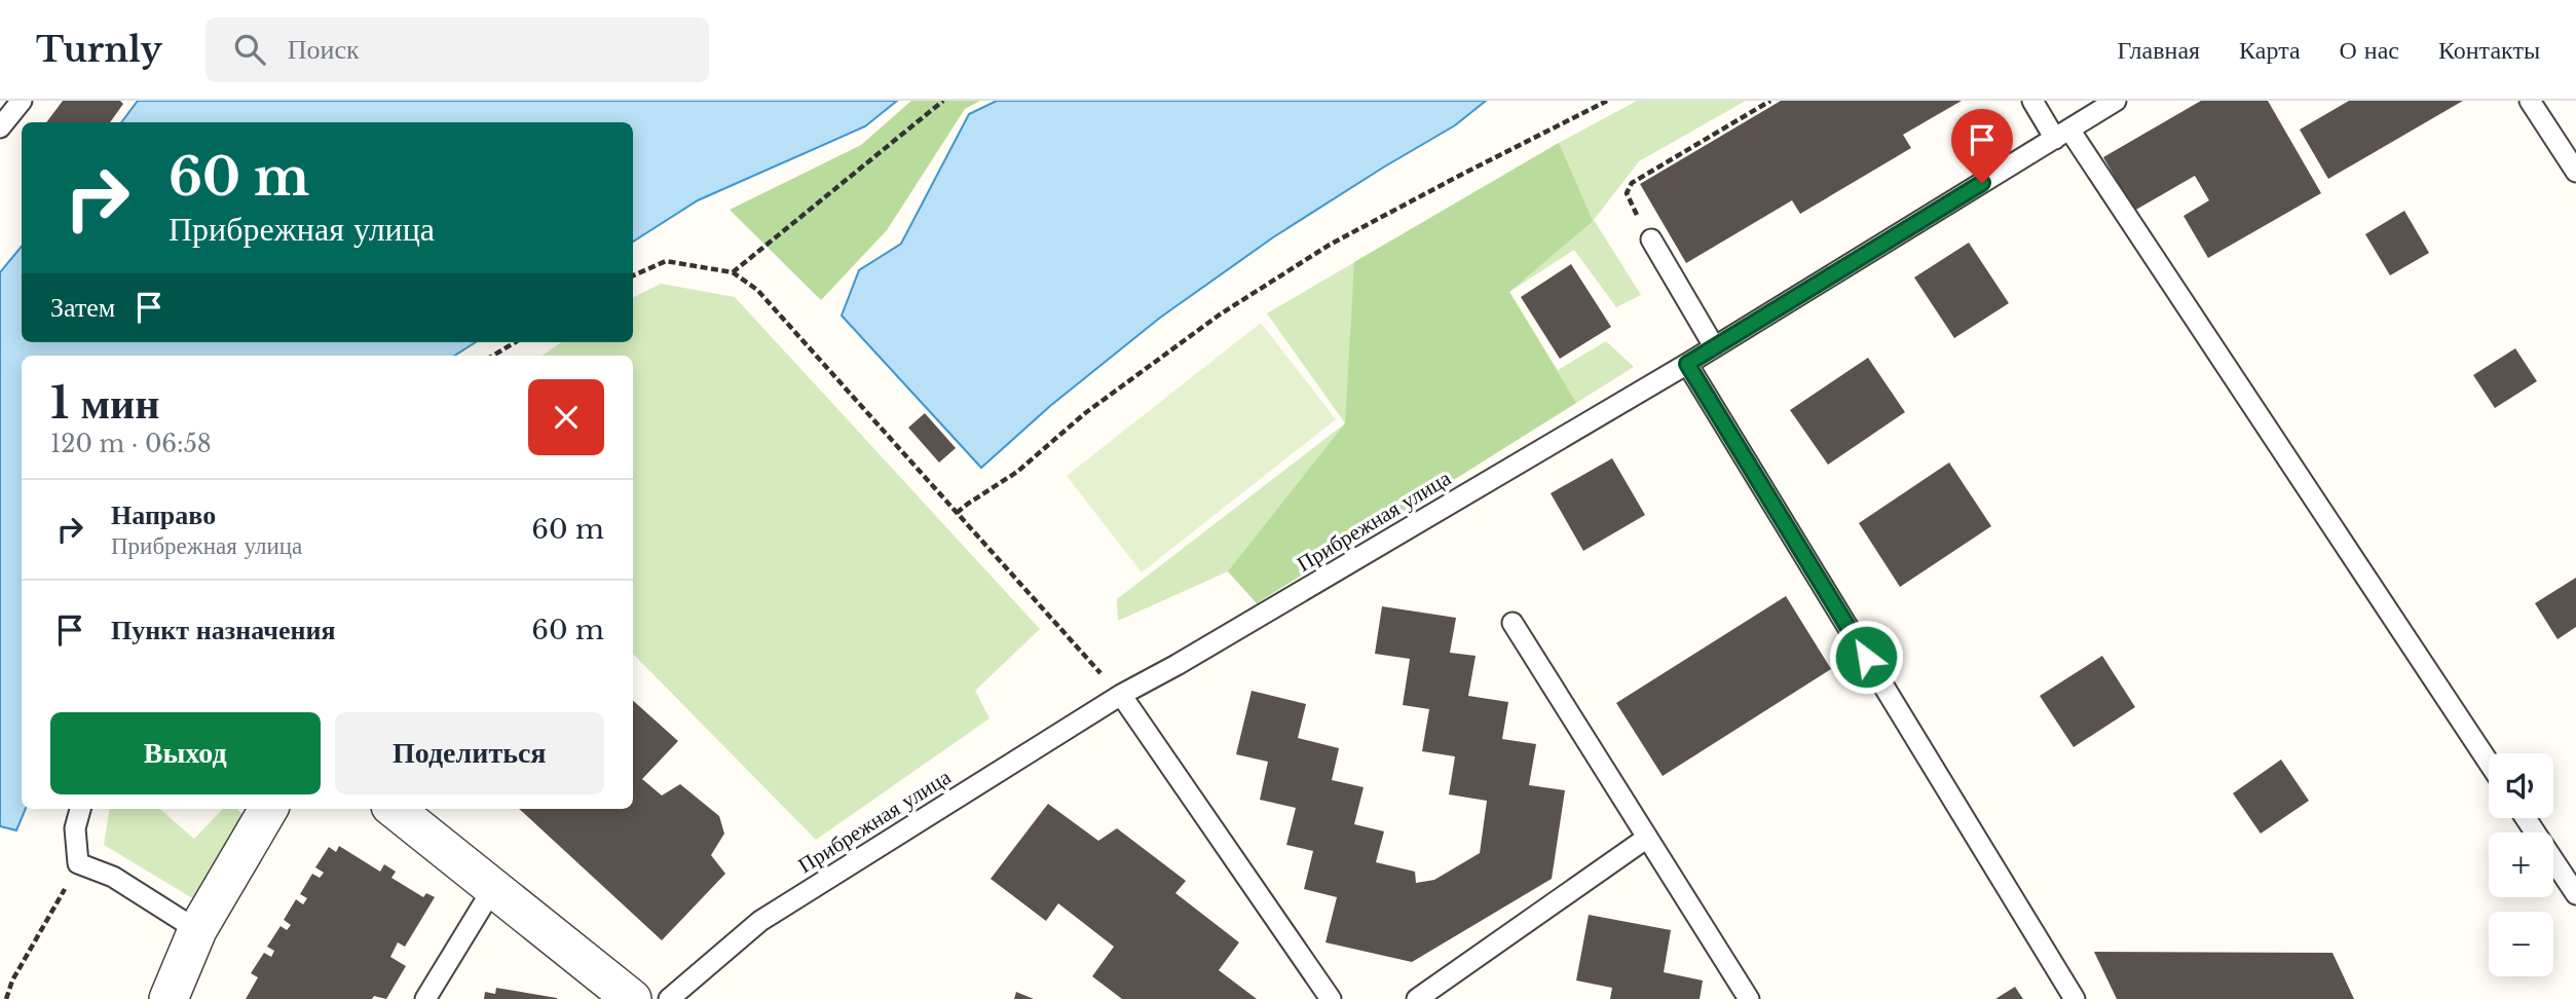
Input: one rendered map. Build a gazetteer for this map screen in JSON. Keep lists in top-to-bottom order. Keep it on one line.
{"streets":{"lane":["Прибрежная улица"]},"page":{"header":"Turnly","search":"Поиск","nav":["Главная","Карта","О нас","Контакты"],"turn":["60 m","Прибрежная улица"],"then":"Затем","heading":["1 мин","120 m · 06:58"],"list":[{"name":"Направо","note":"Прибрежная улица","value":"60 m"},{"name":"Пункт назначения","value":"60 m"}],"buttons":["Выход","Поделиться"],"map_buttons":["+","−"]}}
